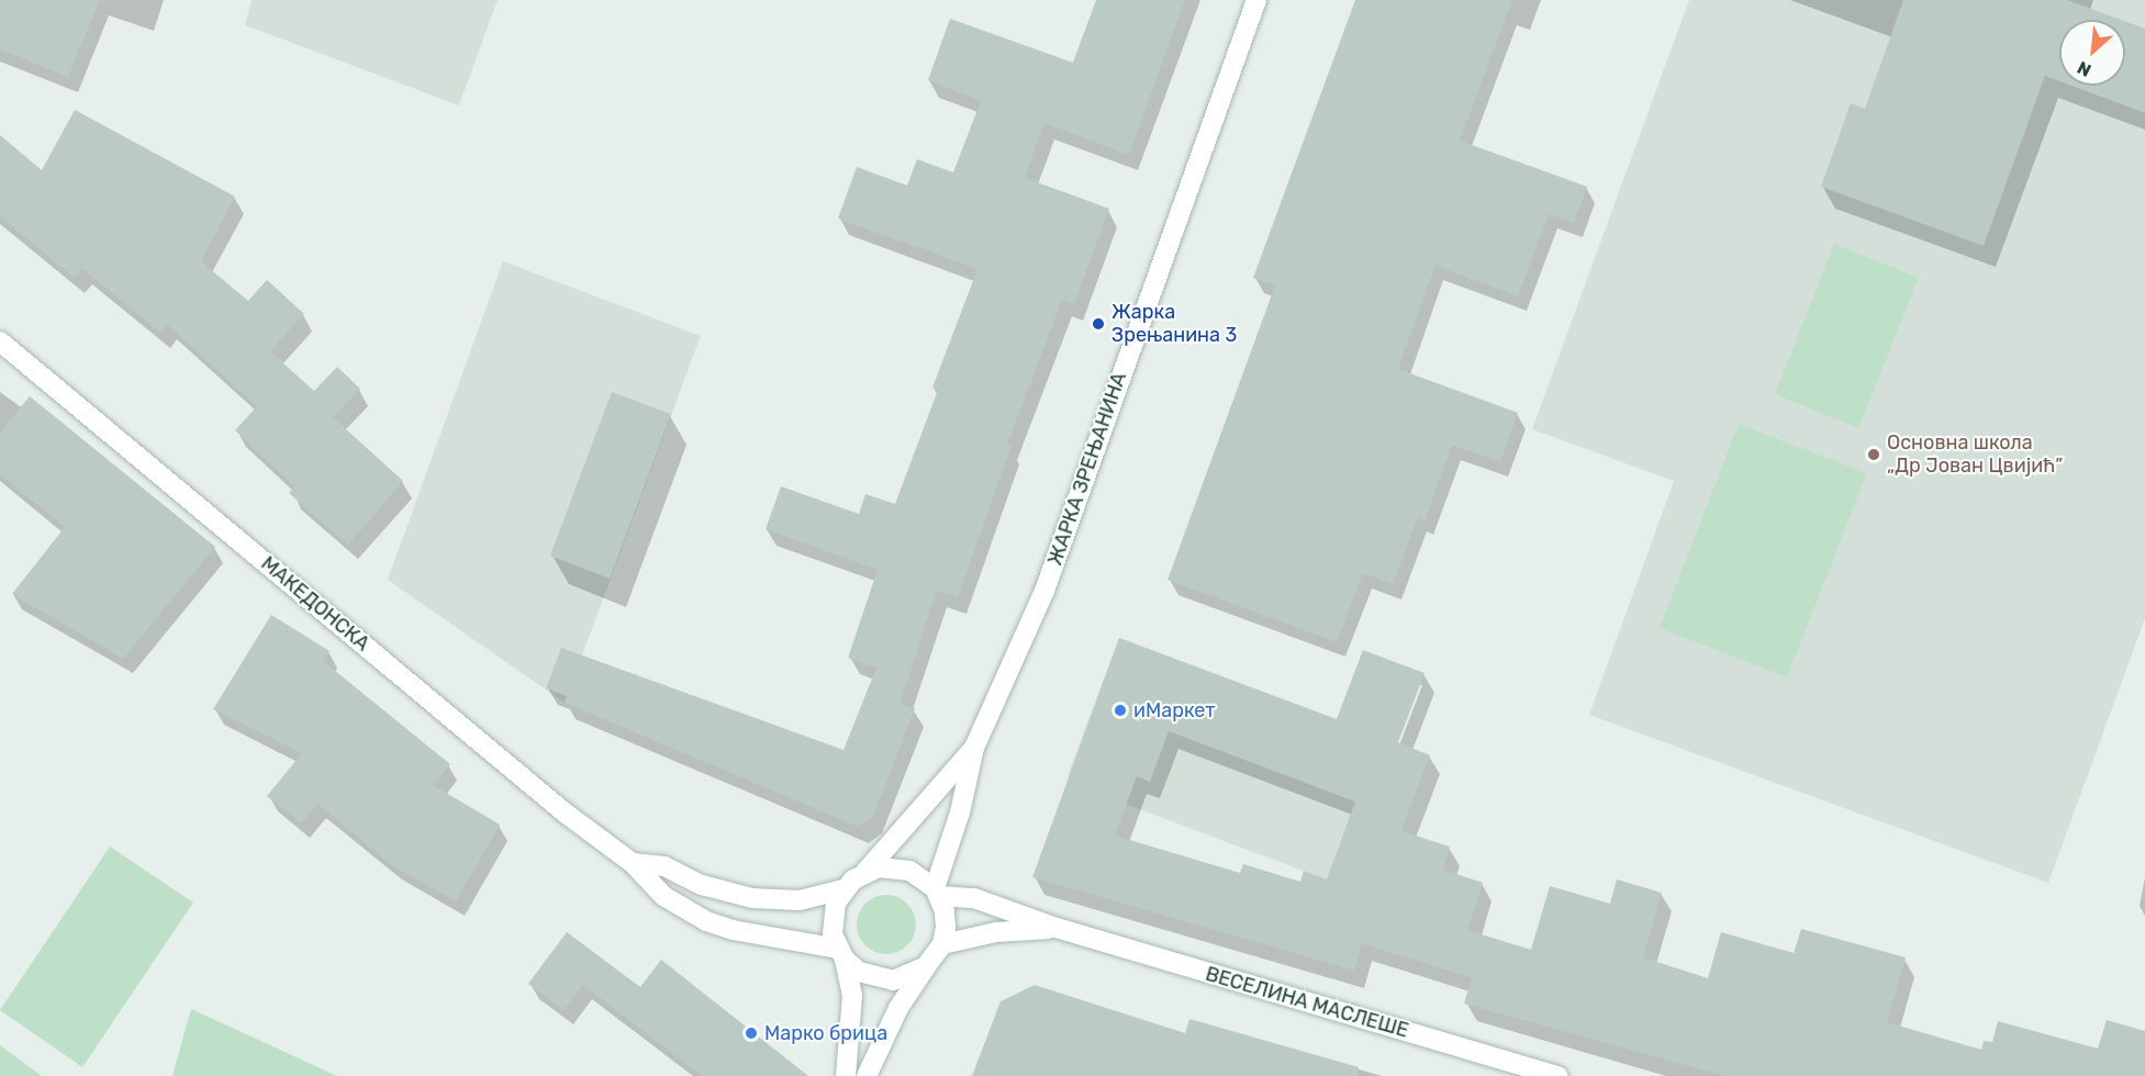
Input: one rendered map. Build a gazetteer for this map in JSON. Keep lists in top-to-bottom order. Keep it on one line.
{"streets":{"street":["ЖАРКА ЗРЕЊАНИНА","МАКЕДОНСКА","ВЕСЕЛИНА МАСЛЕШЕ"]},"crossings":[["ЖАРКА ЗРЕЊАНИНА","МАКЕДОНСКА"],["ЖАРКА ЗРЕЊАНИНА","ВЕСЕЛИНА МАСЛЕШЕ"],["МАКЕДОНСКА","ВЕСЕЛИНА МАСЛЕШЕ"]],"places":["Жарка Зрењанина 3","Основна школа „Др Јован Цвијић”","иМаркет","Марко брица"],"north":"bottom left"}
